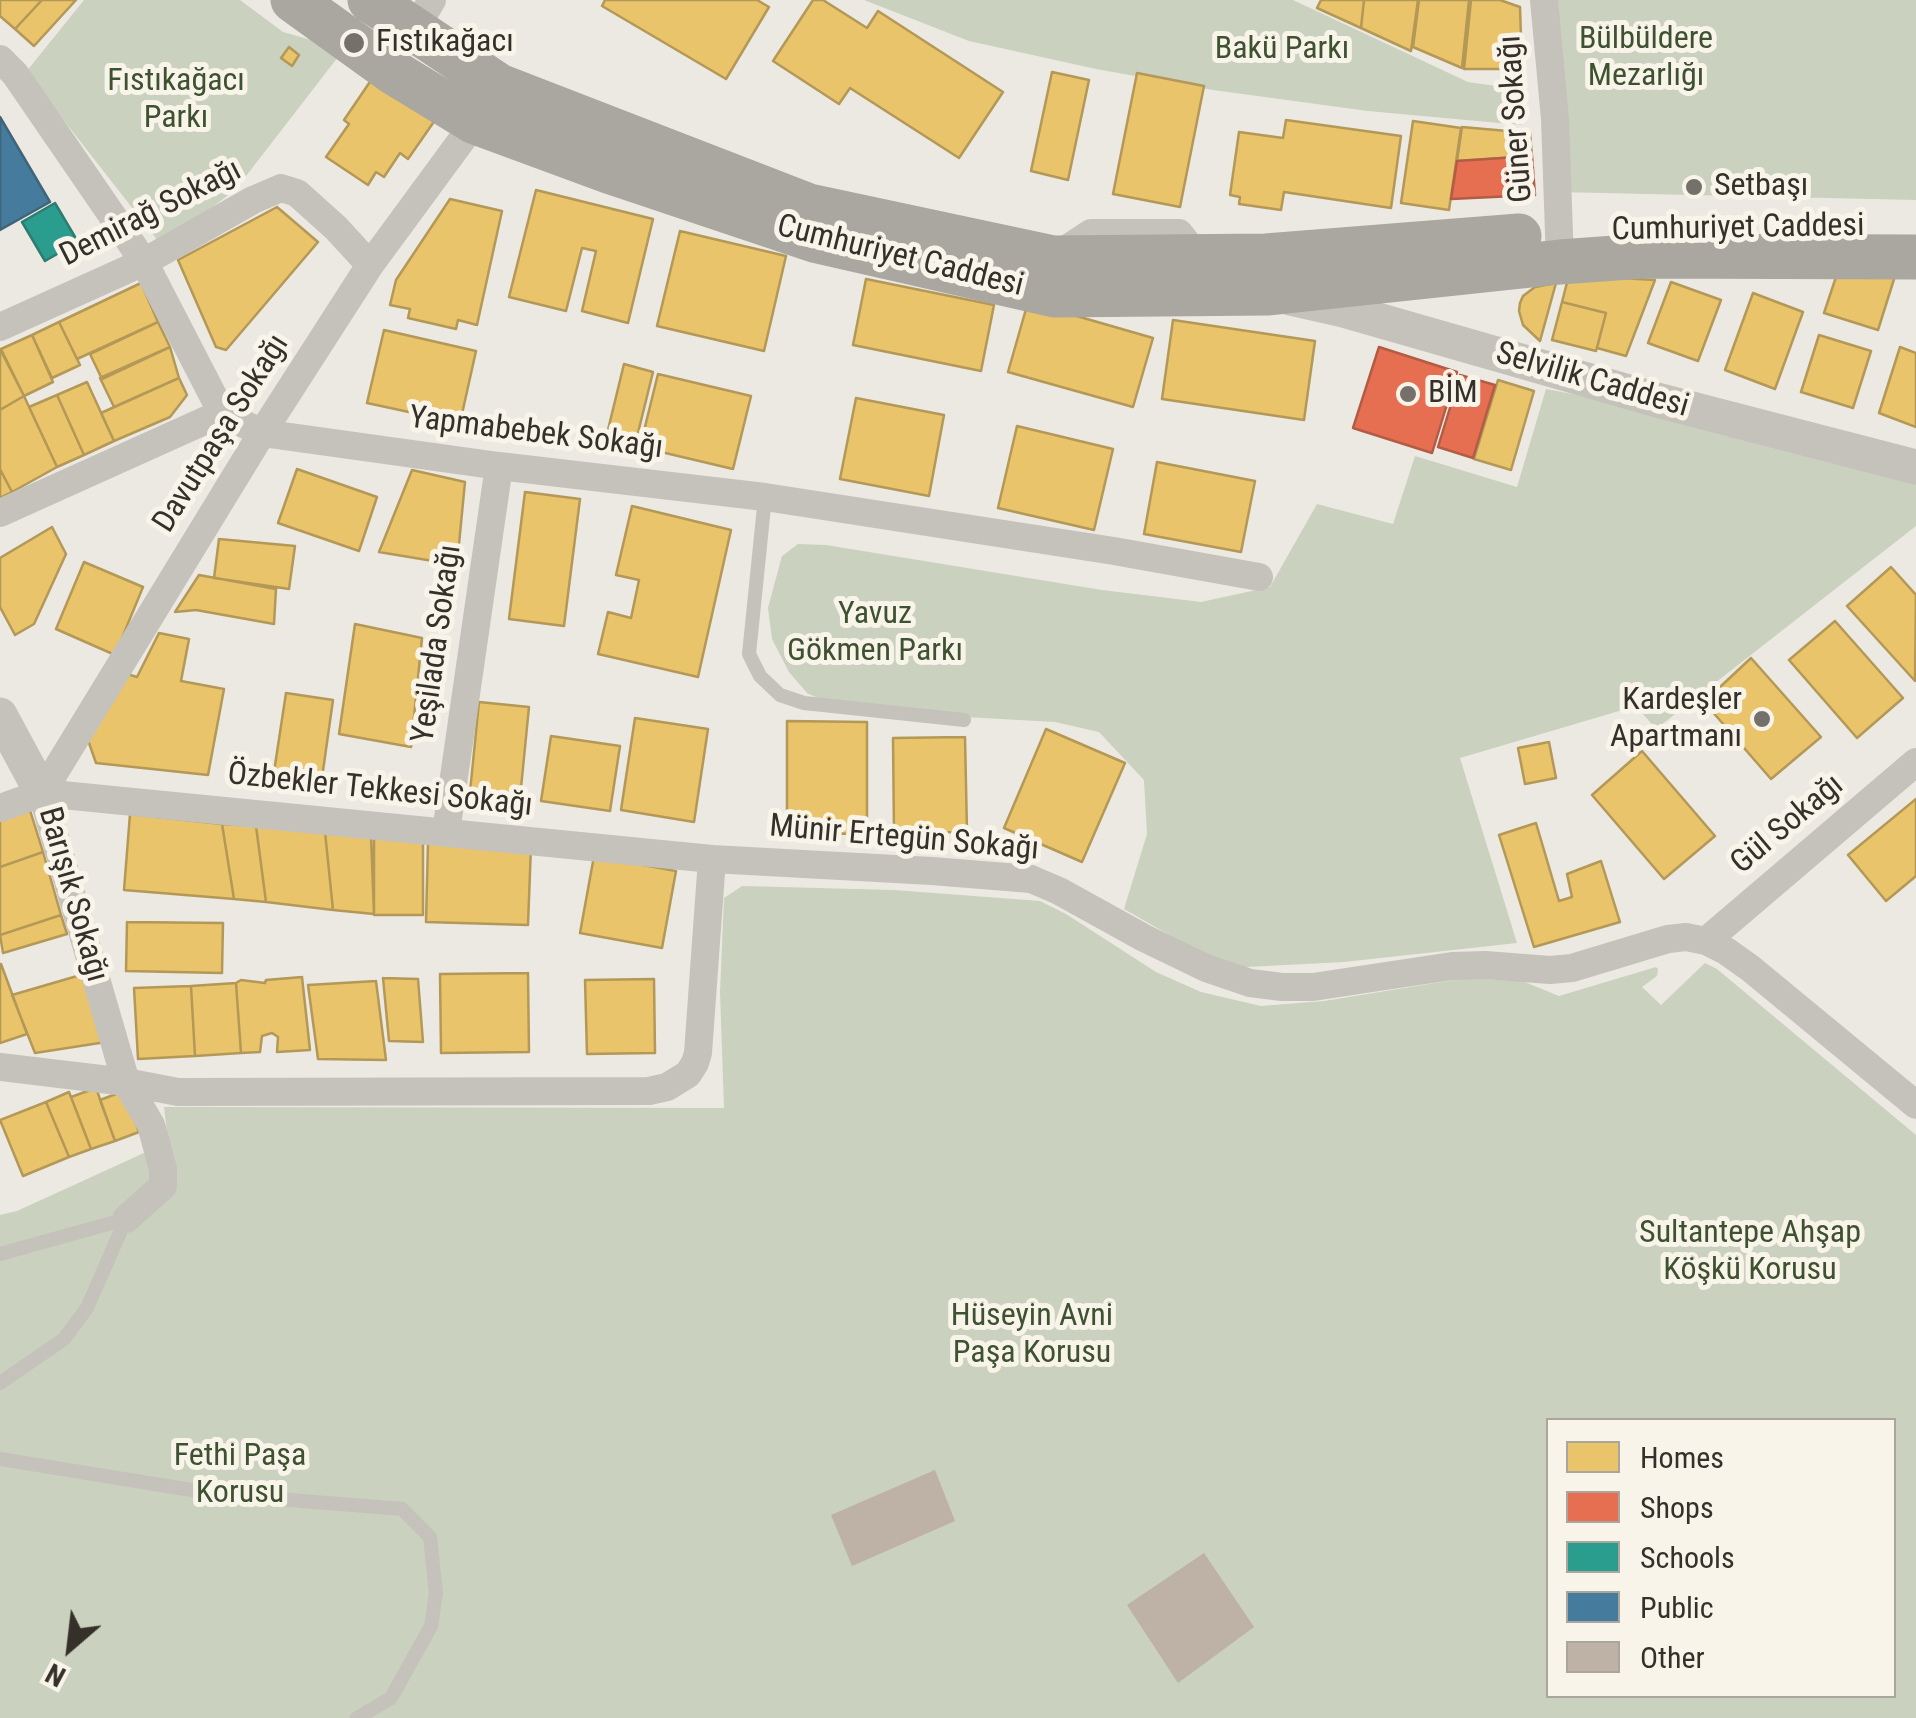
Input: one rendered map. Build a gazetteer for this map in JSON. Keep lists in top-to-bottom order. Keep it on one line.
{"streets":{"main road":["Cumhuriyet Caddesi"],"street":["Güner Sokağı","Demirağ Sokağı","Selvilik Caddesi","Davutpaşa Sokağı","Yapmabebek Sokağı","Yeşilada Sokağı","Özbekler Tekkesi Sokağı","Gül Sokağı","Münir Ertegün Sokağı","Barışık Sokağı"]},"crossings":[["Güner Sokağı","Cumhuriyet Caddesi"],["Demirağ Sokağı","Davutpaşa Sokağı"],["Cumhuriyet Caddesi","Selvilik Caddesi"],["Cumhuriyet Caddesi","Davutpaşa Sokağı"],["Davutpaşa Sokağı","Yapmabebek Sokağı"],["Davutpaşa Sokağı","Özbekler Tekkesi Sokağı"],["Davutpaşa Sokağı","Barışık Sokağı"],["Yapmabebek Sokağı","Yeşilada Sokağı"],["Yeşilada Sokağı","Özbekler Tekkesi Sokağı"],["Özbekler Tekkesi Sokağı","Münir Ertegün Sokağı"],["Özbekler Tekkesi Sokağı","Barışık Sokağı"],["Gül Sokağı","Münir Ertegün Sokağı"]],"parks":["Bülbüldere Mezarlığı","Bakü Parkı","Fıstıkağacı Parkı","Yavuz Gökmen Parkı","Sultantepe Ahşap Köşkü Korusu","Hüseyin Avni Paşa Korusu","Fethi Paşa Korusu"],"places":["Fıstıkağacı","Setbaşı","BİM","Kardeşler Apartmanı"],"legend":["Homes","Shops","Schools","Public","Other"],"north":"bottom left"}
